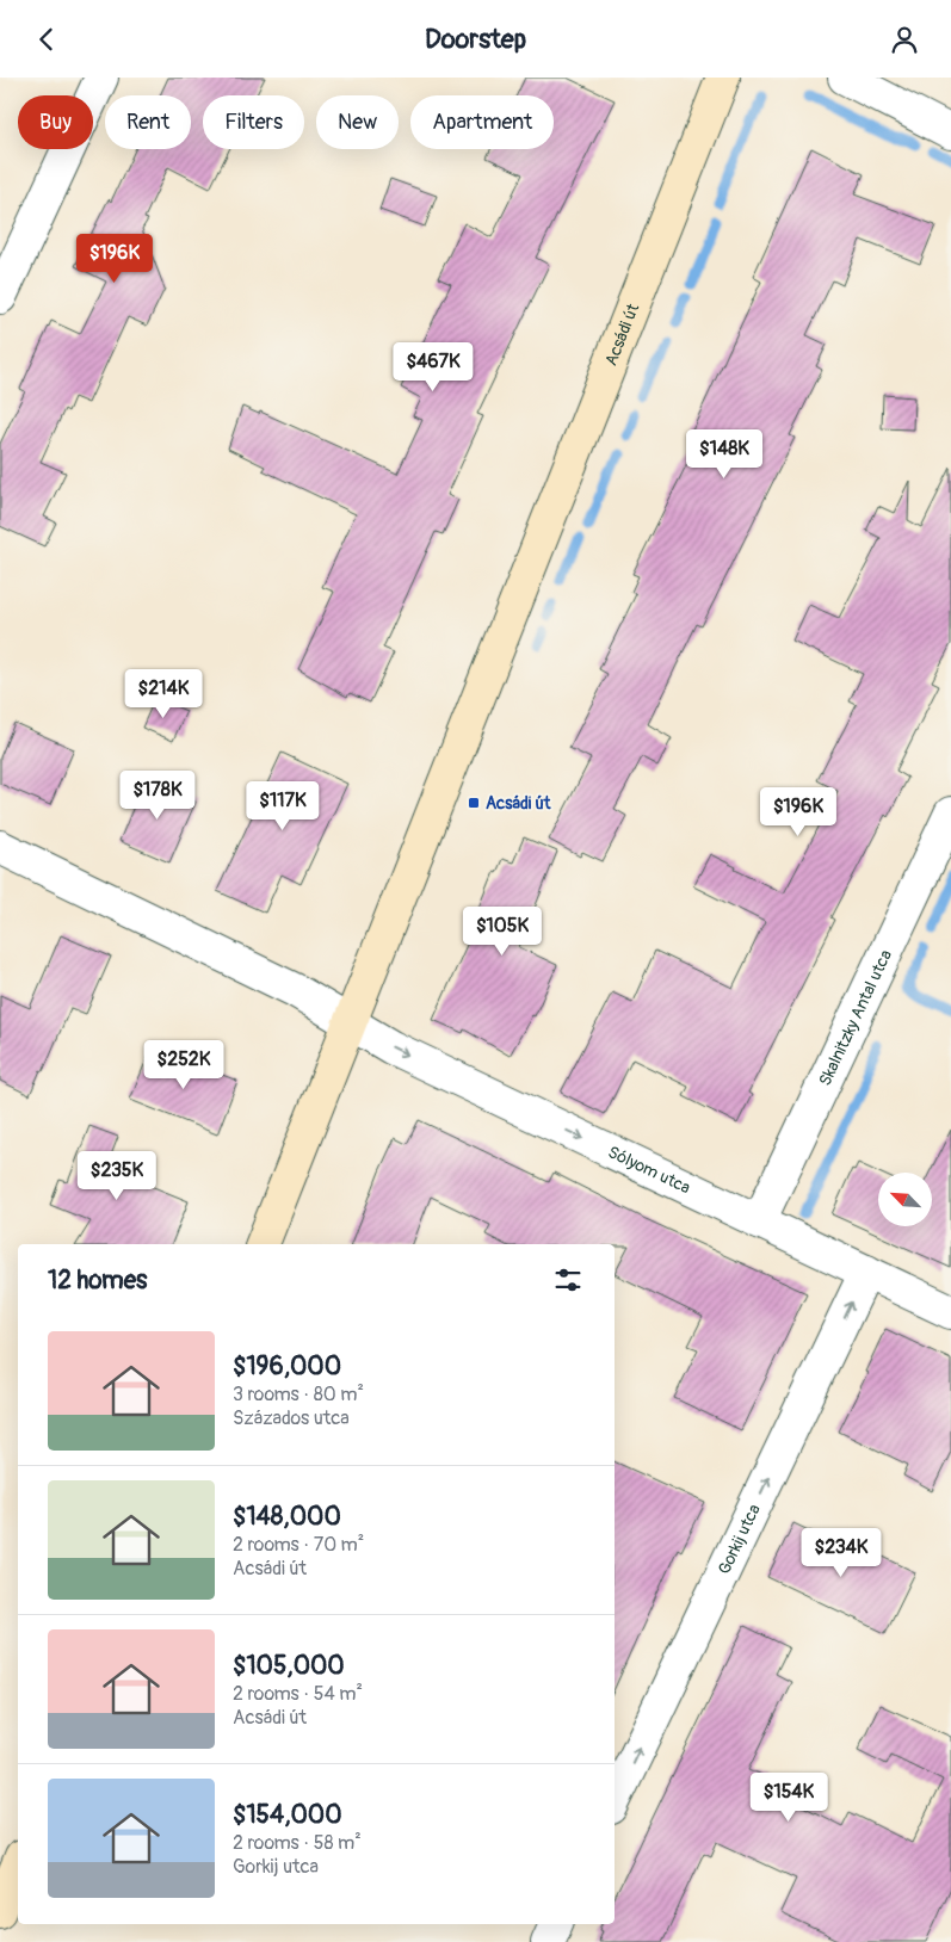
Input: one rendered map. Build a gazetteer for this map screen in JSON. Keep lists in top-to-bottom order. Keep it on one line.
{"streets":{"main road":["Acsádi út"],"street":["Skalnitzky Antal utca","Sólyom utca","Gorkij utca"]},"crossings":[["Acsádi út","Sólyom utca"],["Skalnitzky Antal utca","Sólyom utca"],["Sólyom utca","Gorkij utca"]],"one_way":["Sólyom utca","Gorkij utca"],"places":{"transit":["Acsádi út"]},"north":"top left","page":{"header":"Doorstep","chip":["Buy","Rent","Filters","New","Apartment"],"price":["$196K","$467K","$148K","$214K","$178K","$117K","$196K","$105K","$252K","$235K","$234K","$154K"],"heading":"12 homes","list":[{"name":"$196,000","note":"3 rooms · 80 m² · Százados utca"},{"name":"$148,000","note":"2 rooms · 70 m² · Acsádi út"},{"name":"$105,000","note":"2 rooms · 54 m² · Acsádi út"},{"name":"$154,000","note":"2 rooms · 58 m² · Gorkij utca"}]}}
